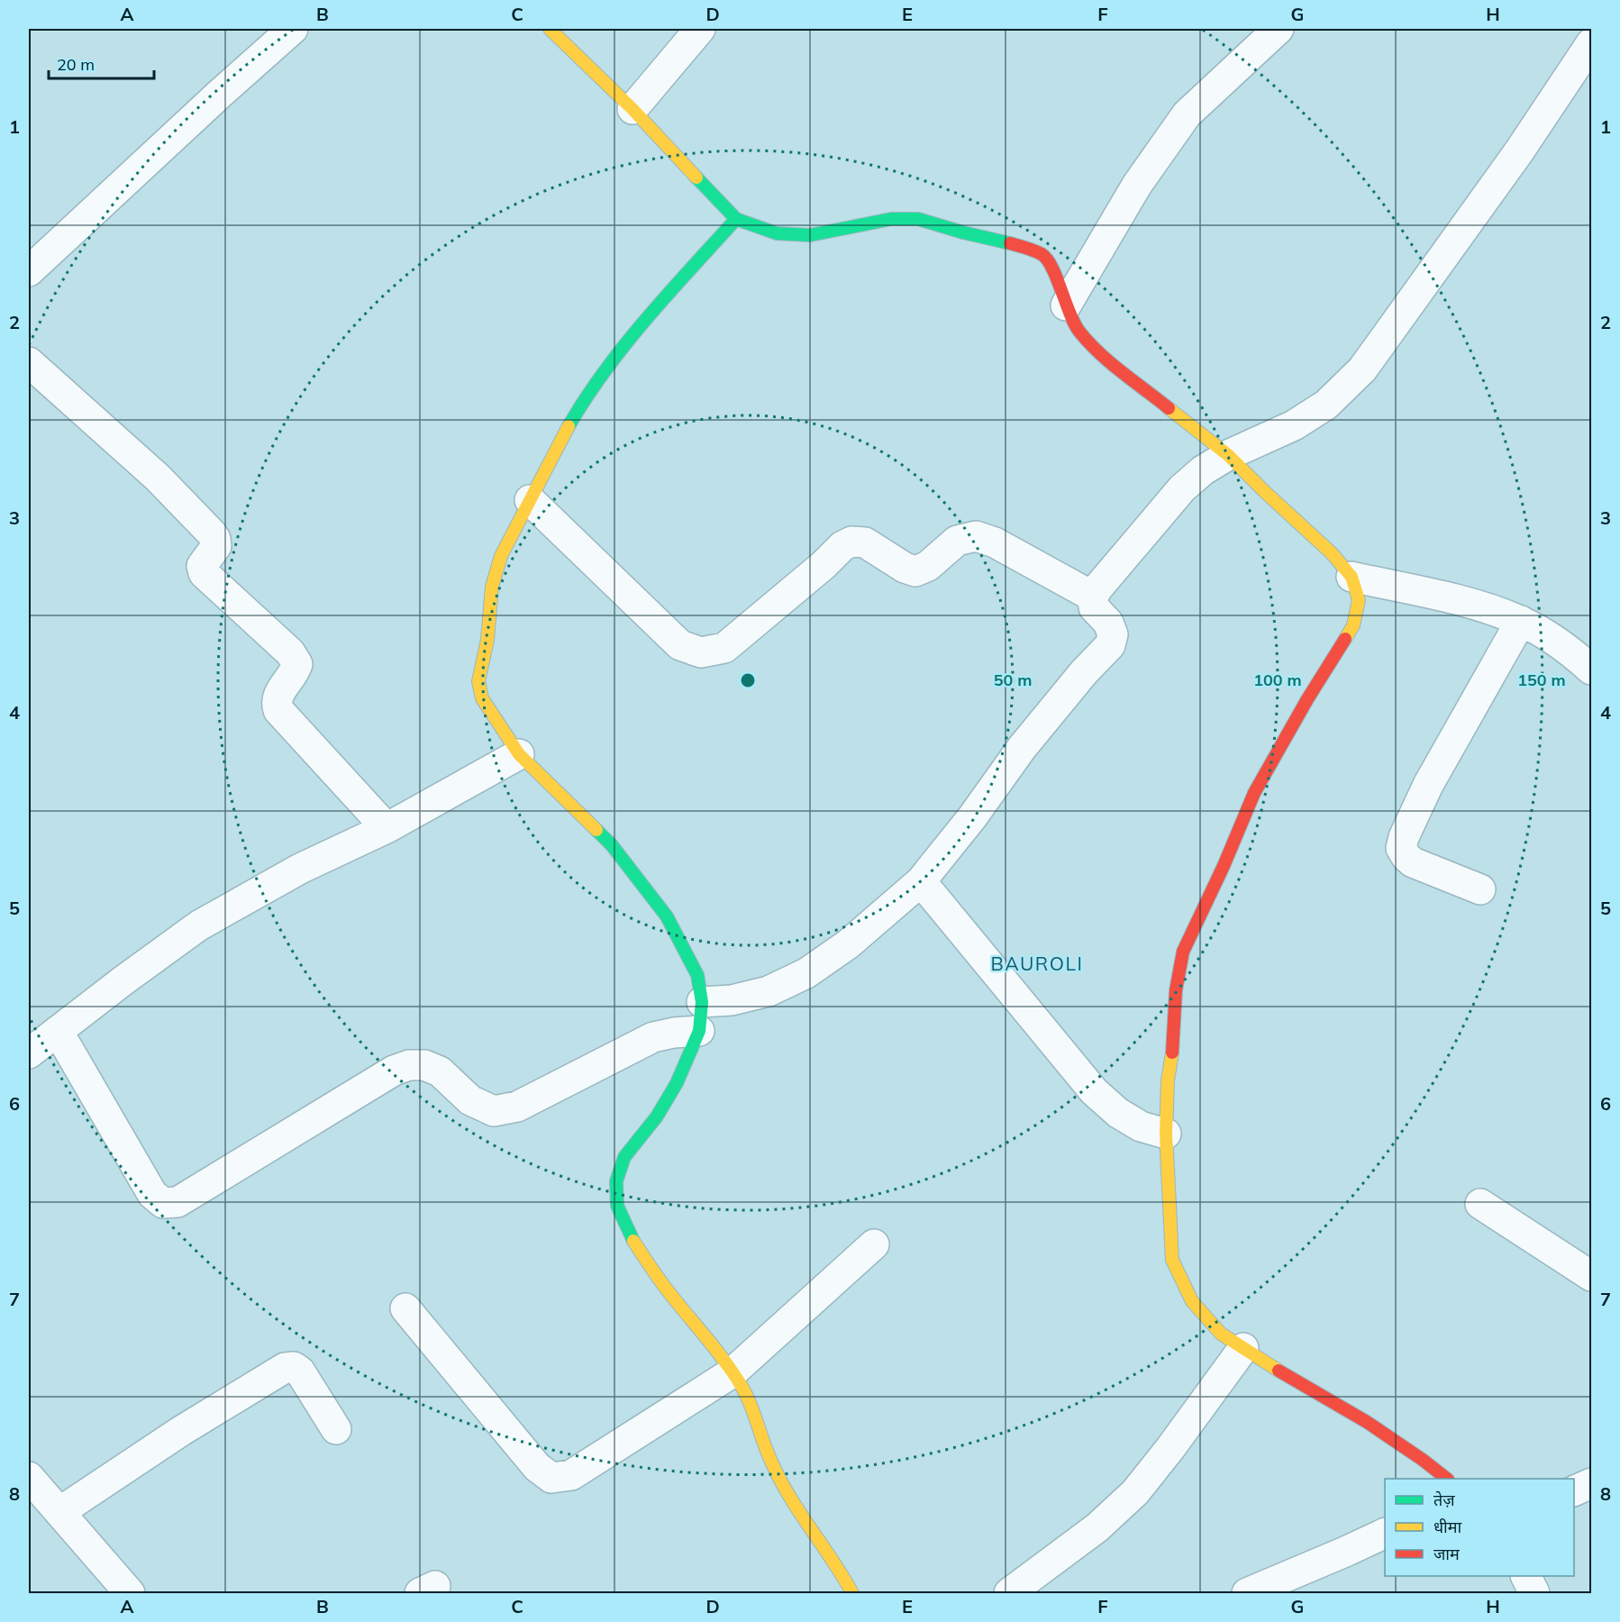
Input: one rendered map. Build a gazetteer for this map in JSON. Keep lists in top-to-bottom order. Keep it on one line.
{"districts":["BAUROLI"],"legend":["तेज़","धीमा","जाम"],"scale_bar":"20 m","grid":{"columns":["A","B","C","D","E","F","G","H"],"rows":["1","2","3","4","5","6","7","8"]},"rings":["50 m","100 m","150 m"]}
